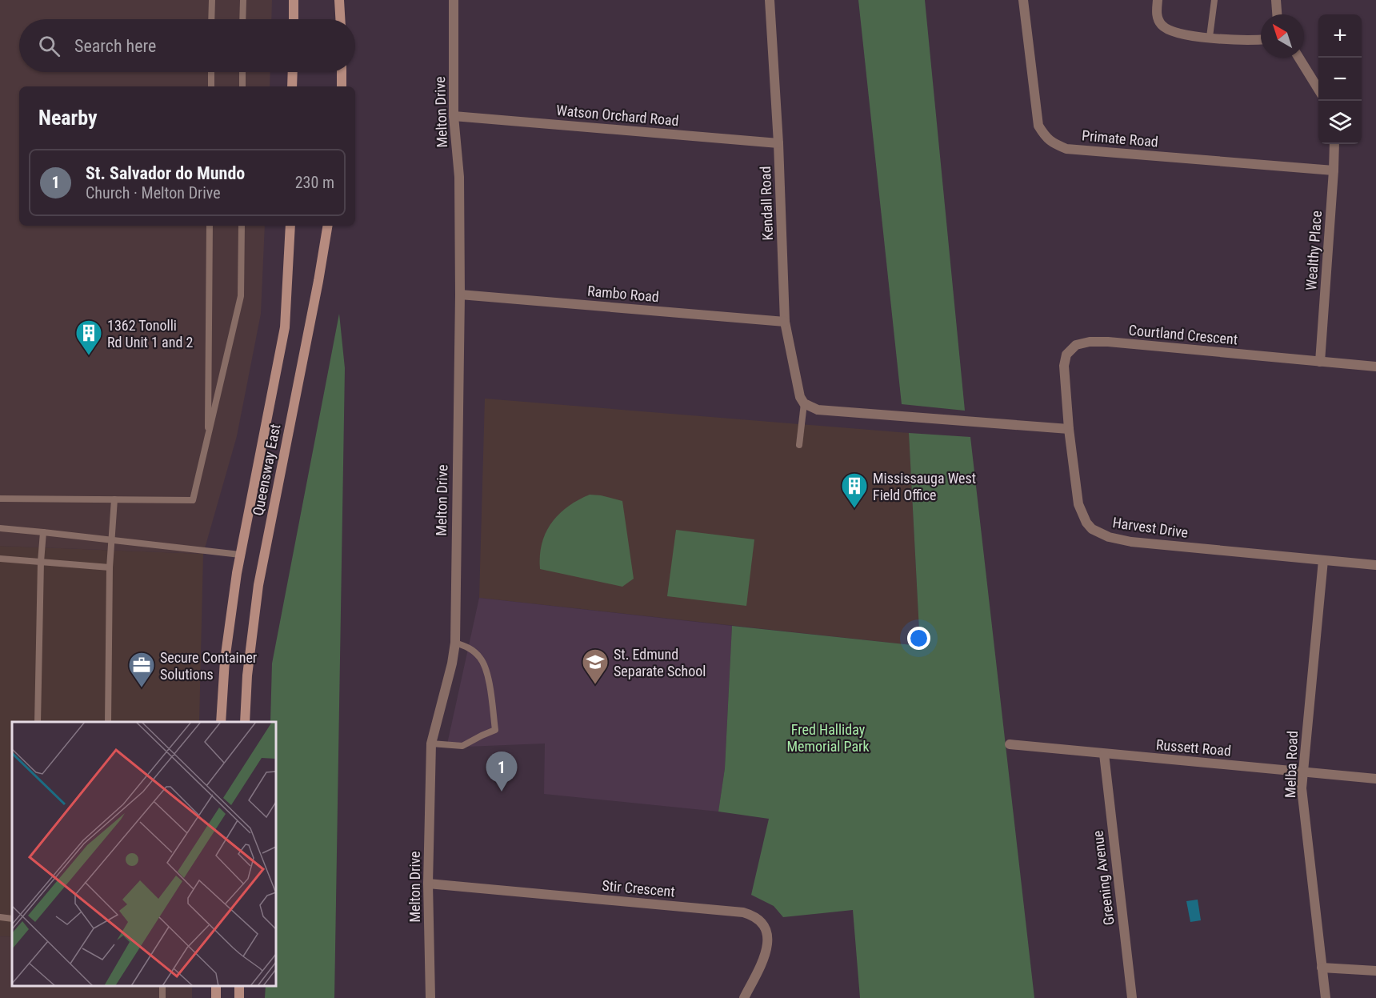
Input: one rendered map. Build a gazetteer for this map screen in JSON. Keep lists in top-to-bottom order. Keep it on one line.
{"streets":{"main road":["Queensway East"],"street":["Melton Drive","Watson Orchard Road","Primate Road","Kendall Road","Wealthy Place","Rambo Road","Courtland Crescent","Harvest Drive","Russett Road","Melba Road","Greening Avenue","Stir Crescent"]},"crossings":[["Melton Drive","Watson Orchard Road"],["Melton Drive","Rambo Road"],["Melton Drive","Stir Crescent"],["Watson Orchard Road","Kendall Road"],["Primate Road","Wealthy Place"],["Kendall Road","Rambo Road"],["Wealthy Place","Courtland Crescent"],["Courtland Crescent","Harvest Drive"],["Harvest Drive","Melba Road"],["Russett Road","Melba Road"],["Russett Road","Greening Avenue"]],"parks":["Fred Halliday Memorial Park"],"places":{"building":["1362 Tonolli Rd Unit 1 and 2","Mississauga West Field Office"],"school or university":["St. Edmund Separate School"],"office":["Secure Container Solutions"]},"north":"top left","page":{"map_buttons":["+","−"],"search":"Search here","heading":"Nearby","list":[{"mark":"1","name":"St. Salvador do Mundo","note":"Church · Melton Drive","value":"230 m"}],"pins":"1"}}
